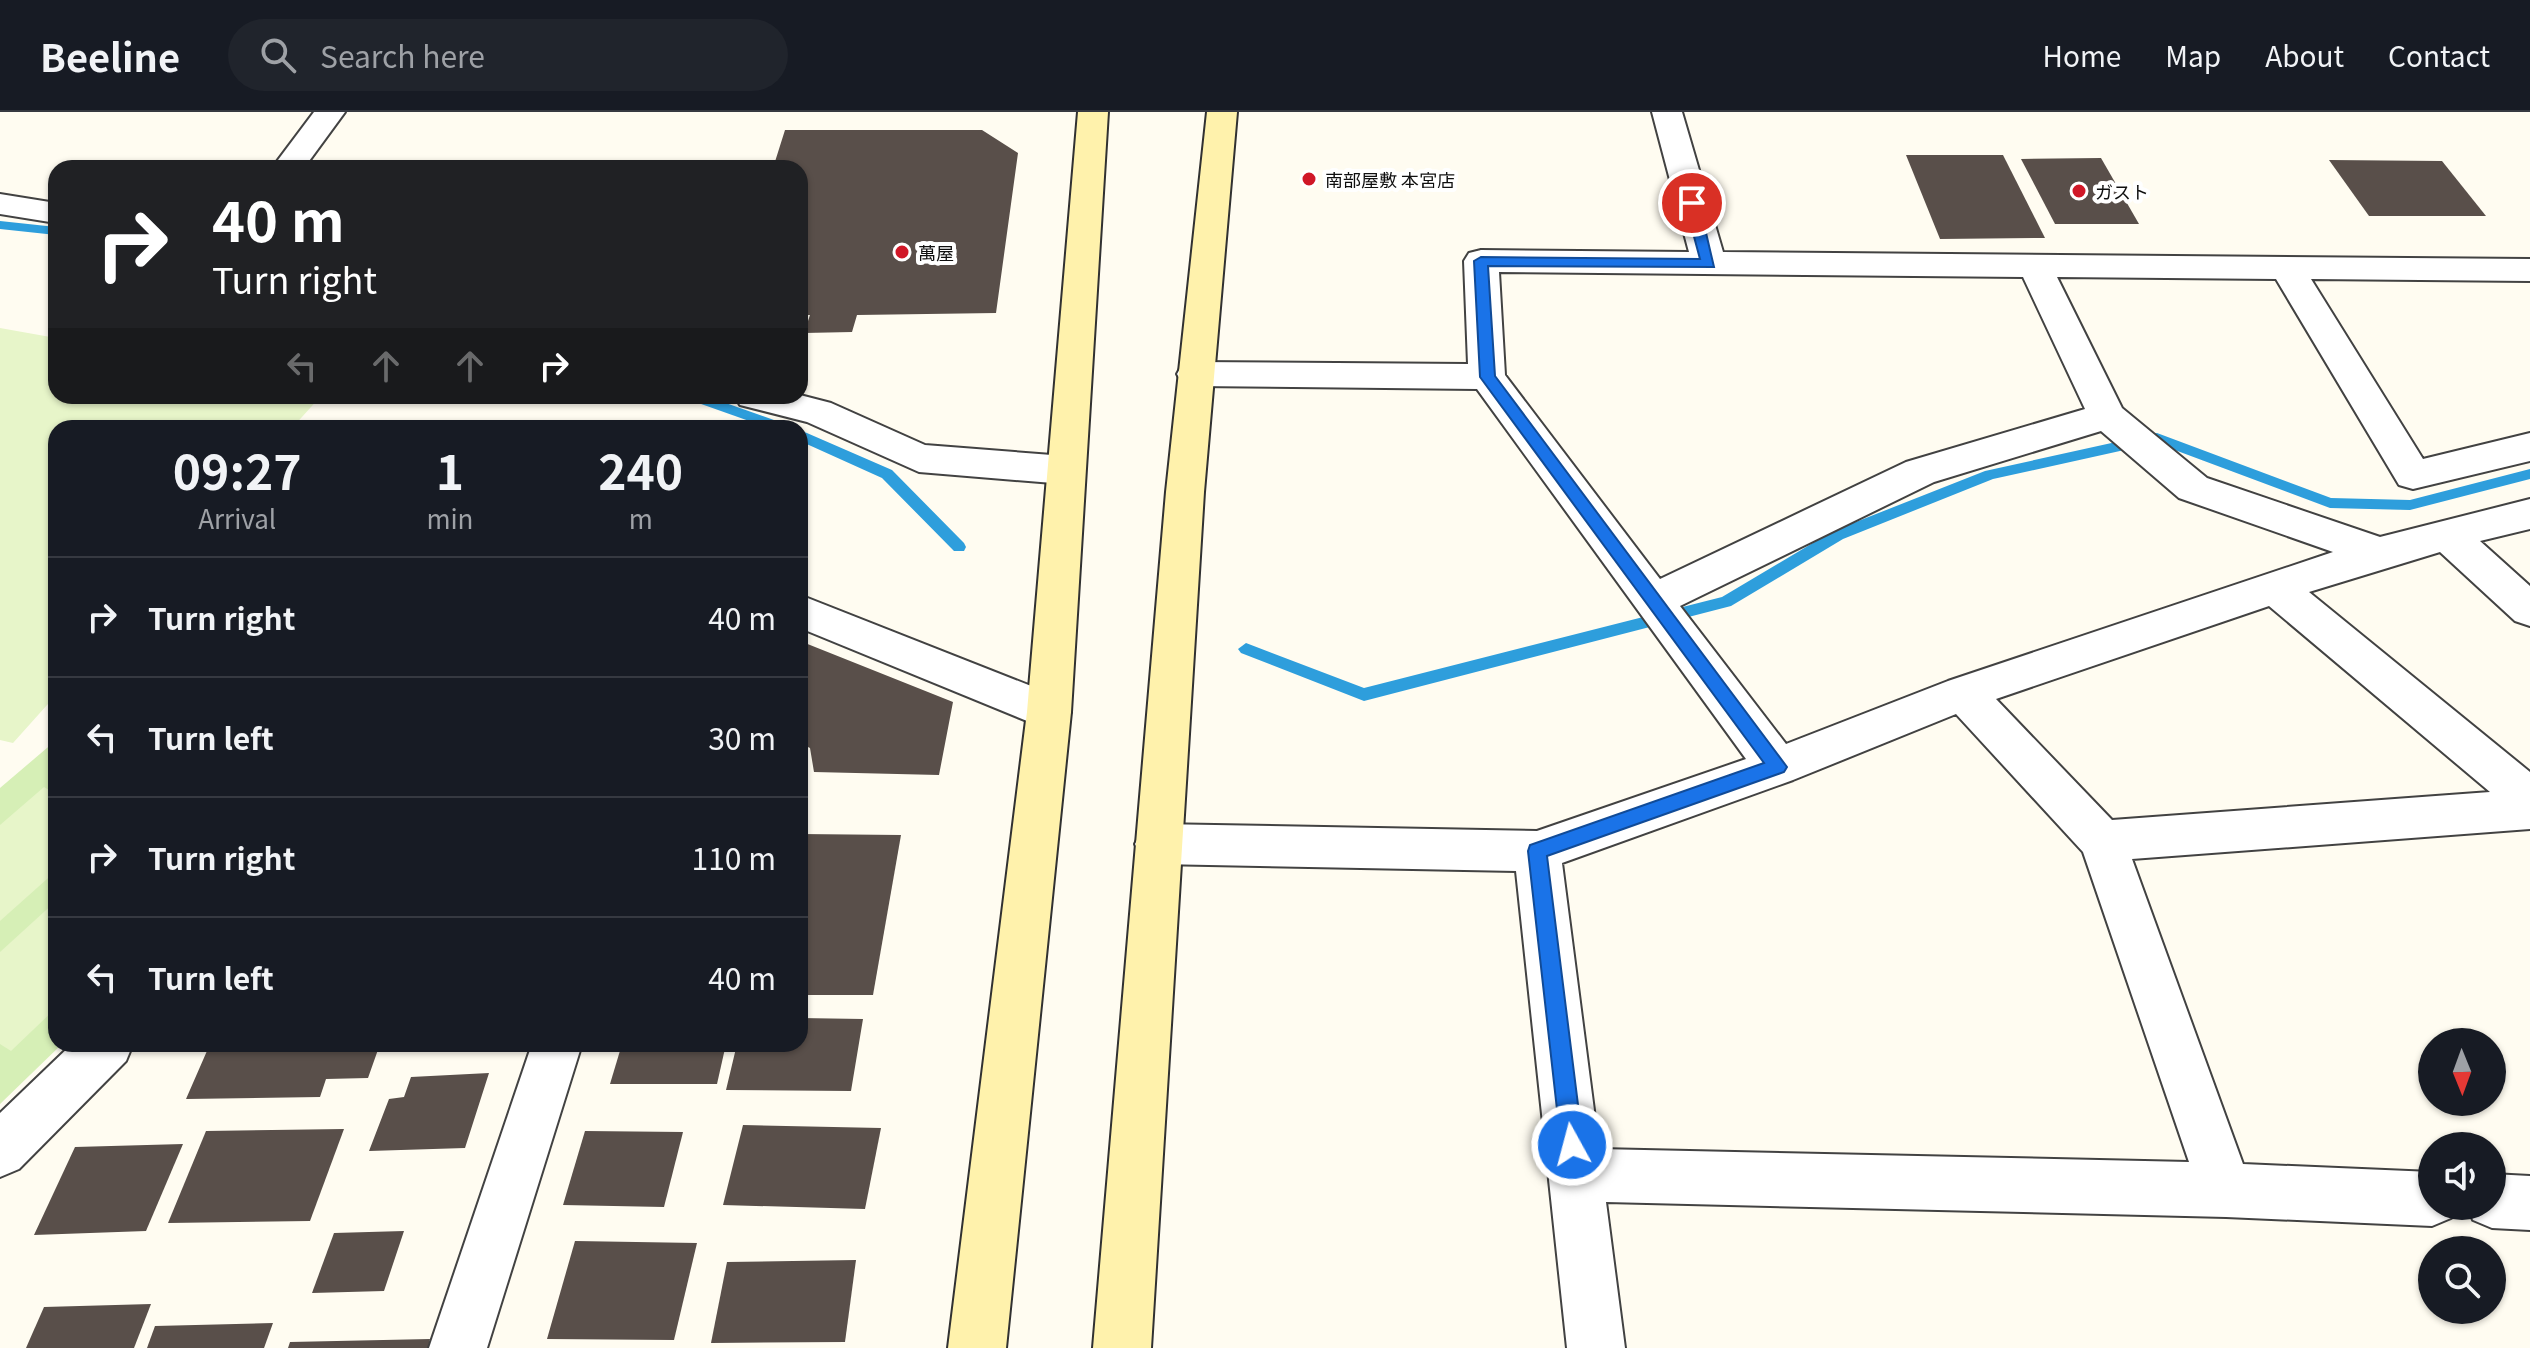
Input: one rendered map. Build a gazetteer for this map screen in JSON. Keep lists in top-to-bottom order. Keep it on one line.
{"places":["南部屋敷 本宮店","ガスト","萬屋"],"north":"bottom","page":{"header":"Beeline","search":"Search here","nav":["Home","Map","About","Contact"],"turn":["40 m","Turn right"],"eta":["09:27","Arrival","1","min","240","m"],"list":[{"name":"Turn right","value":"40 m"},{"name":"Turn left","value":"30 m"},{"name":"Turn right","value":"110 m"},{"name":"Turn left","value":"40 m"}]}}
